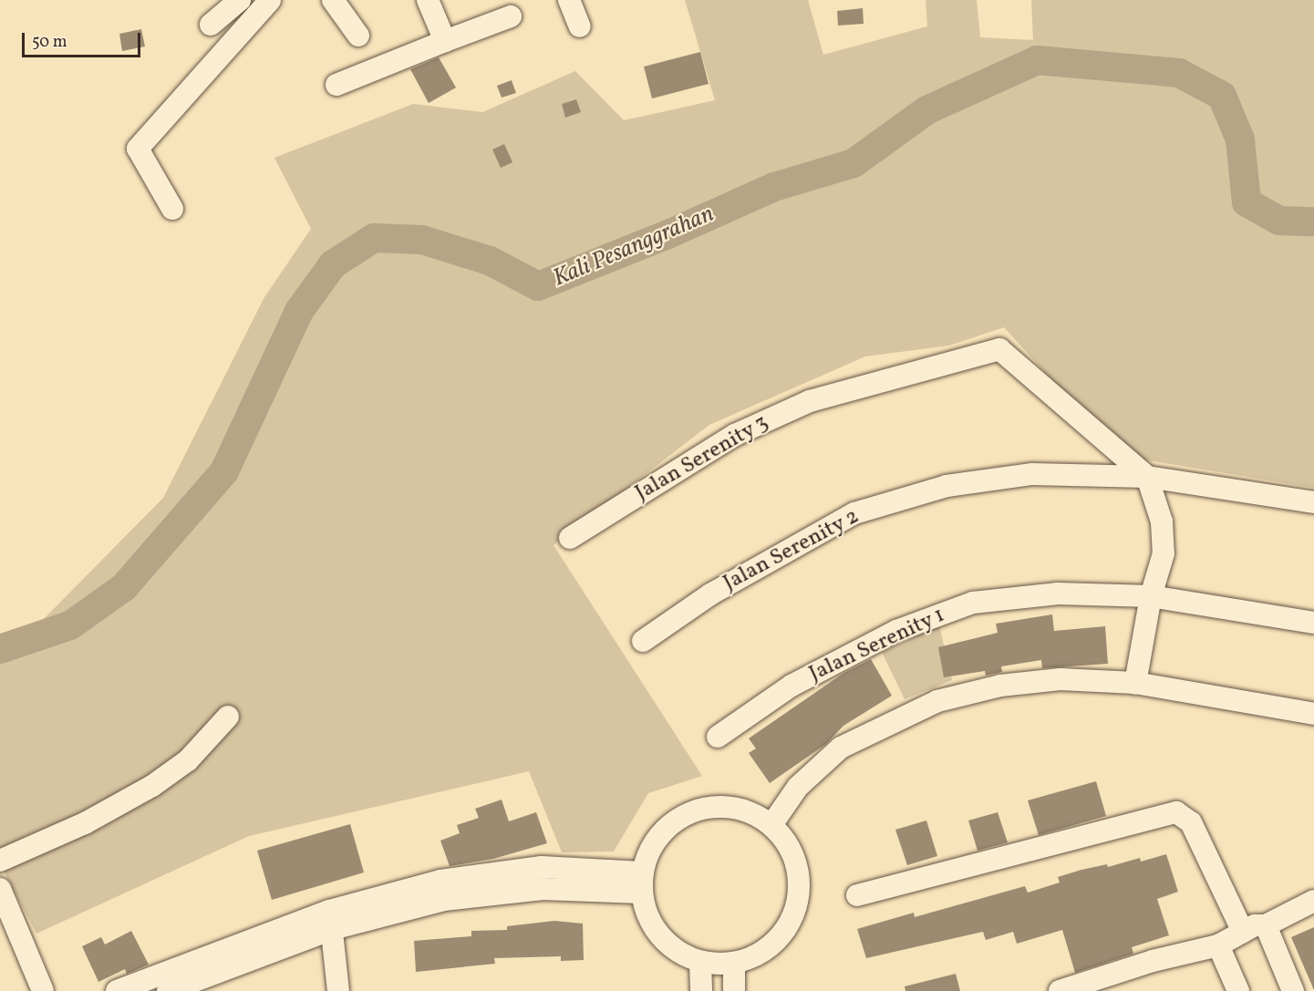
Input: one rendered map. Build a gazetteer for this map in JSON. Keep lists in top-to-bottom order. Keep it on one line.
{"streets":{"street":["Jalan Serenity 3","Jalan Serenity 2","Jalan Serenity 1"]},"crossings":[["Jalan Serenity 3","Jalan Serenity 2"]],"water":["Kali Pesanggrahan"],"scale_bar":"50 m"}
